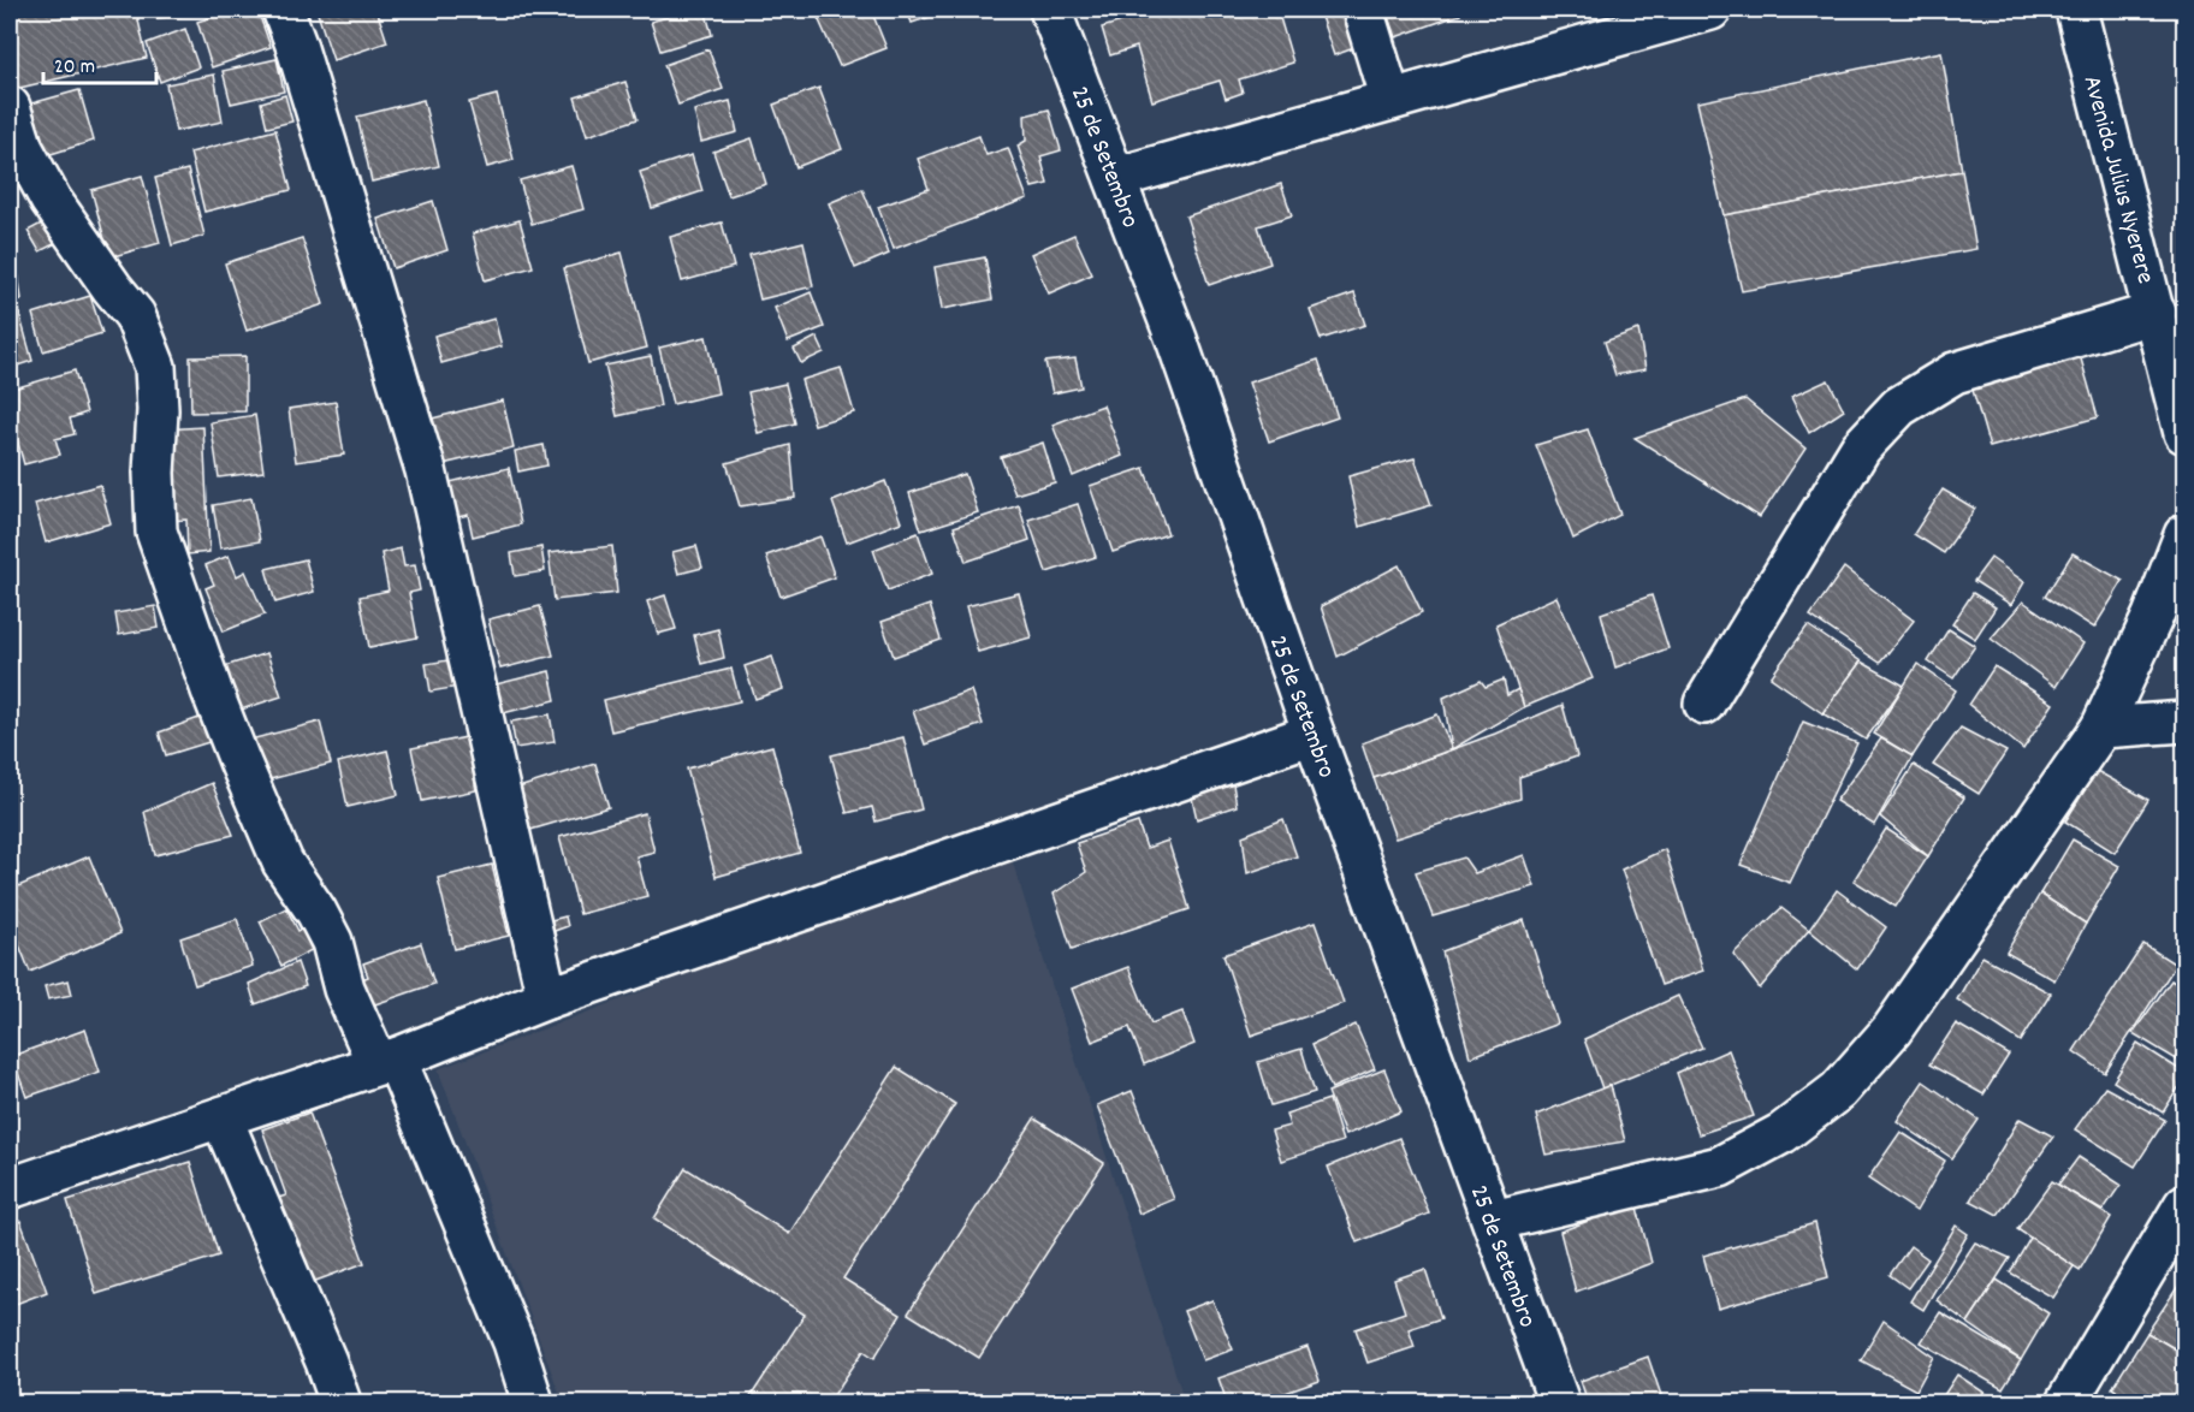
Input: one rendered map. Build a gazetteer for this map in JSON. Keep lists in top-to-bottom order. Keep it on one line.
{"streets":{"street":["25 de Setembro","Avenida Julius Nyerere"]},"scale_bar":"20 m"}
